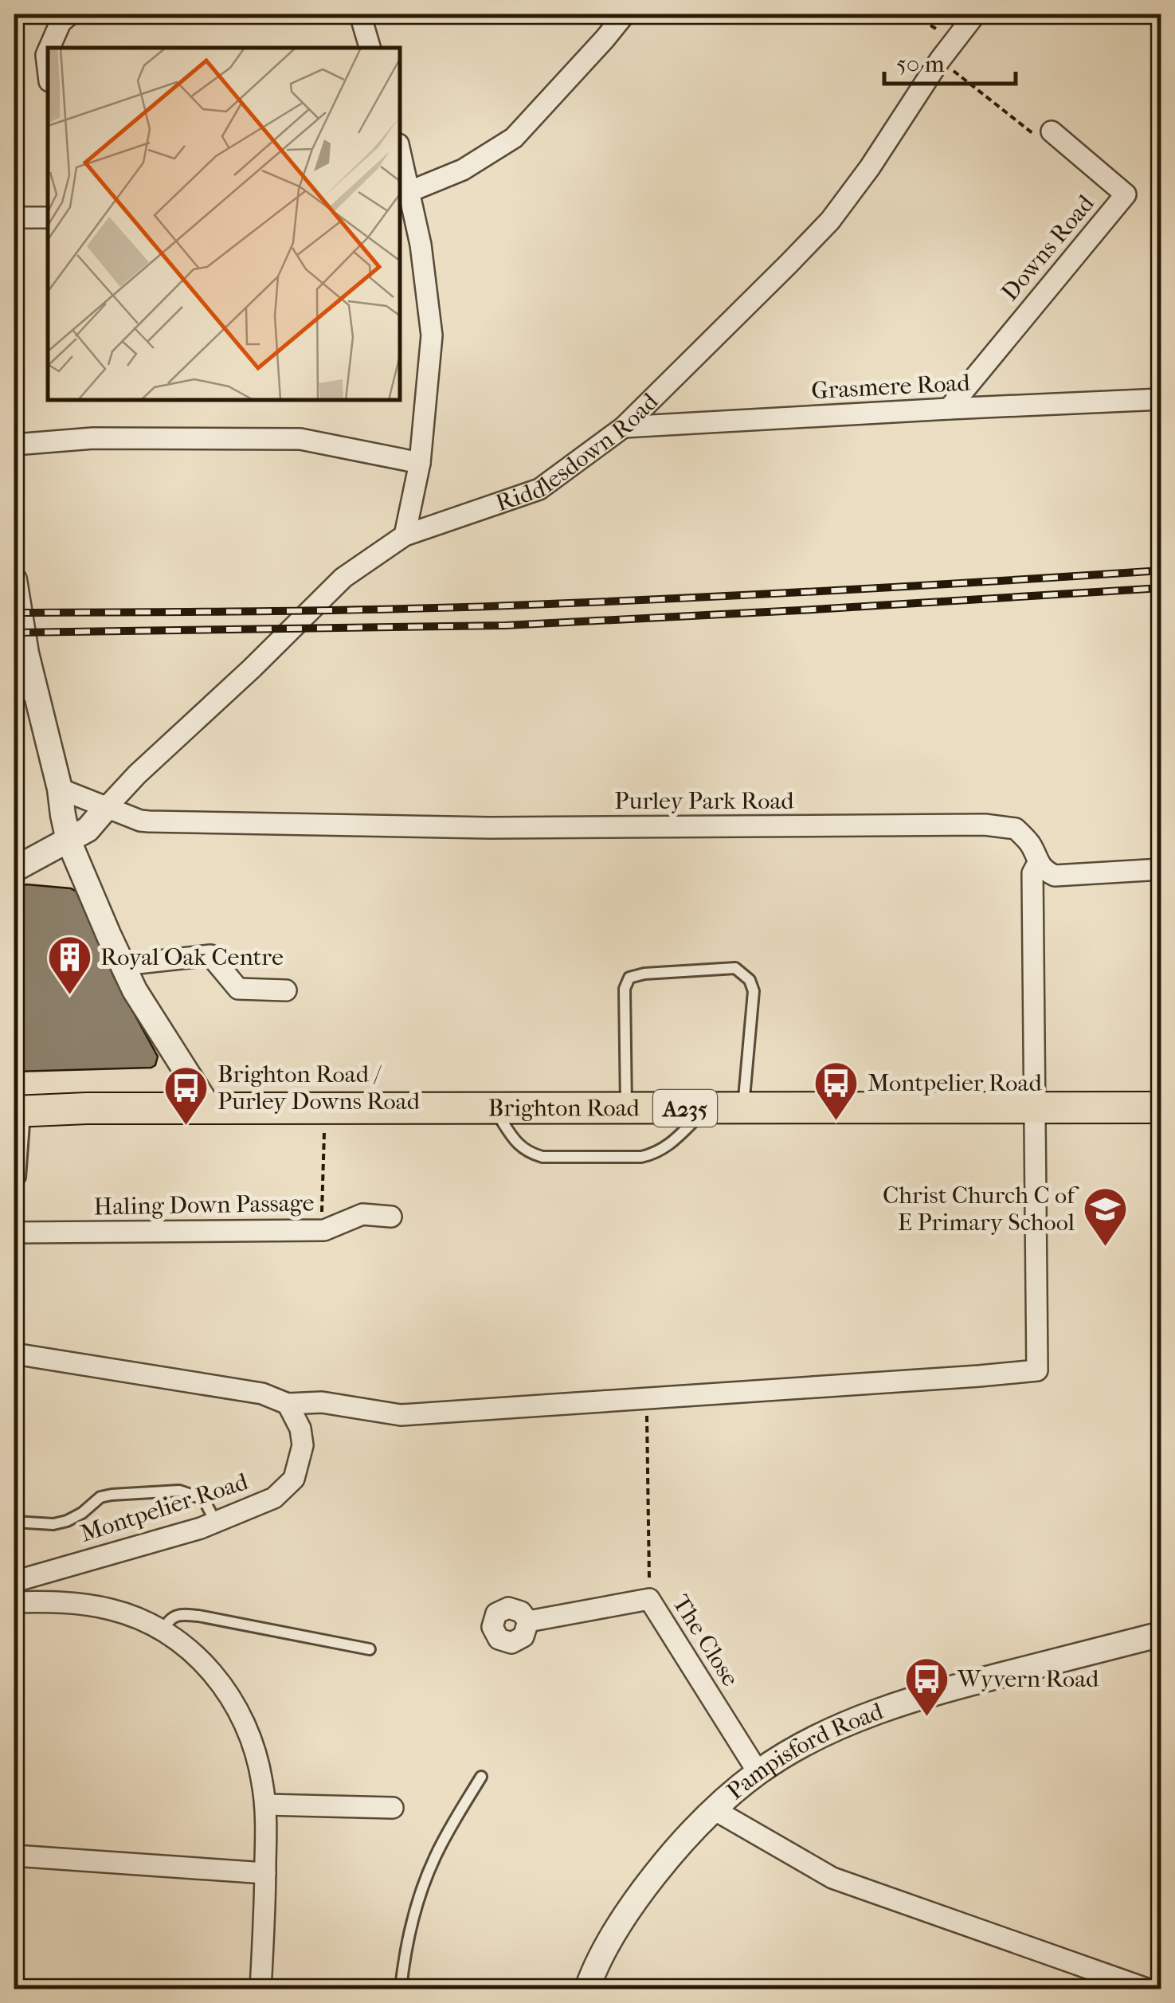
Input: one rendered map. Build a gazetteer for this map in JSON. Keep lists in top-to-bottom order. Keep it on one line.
{"streets":{"main road":["Brighton Road","A235"],"street":["Downs Road","Grasmere Road","Riddlesdown Road","Purley Park Road","Haling Down Passage","Montpelier Road","The Close","Pampisford Road"]},"crossings":[["Downs Road","Grasmere Road"],["Grasmere Road","Riddlesdown Road"],["Riddlesdown Road","Purley Park Road"],["The Close","Pampisford Road"]],"places":{"building":["Royal Oak Centre"],"bus stop":["Montpelier Road","Brighton Road / Purley Downs Road","Wyvern Road"],"school or university":["Christ Church C of E Primary School"]},"scale_bar":"50 m"}
